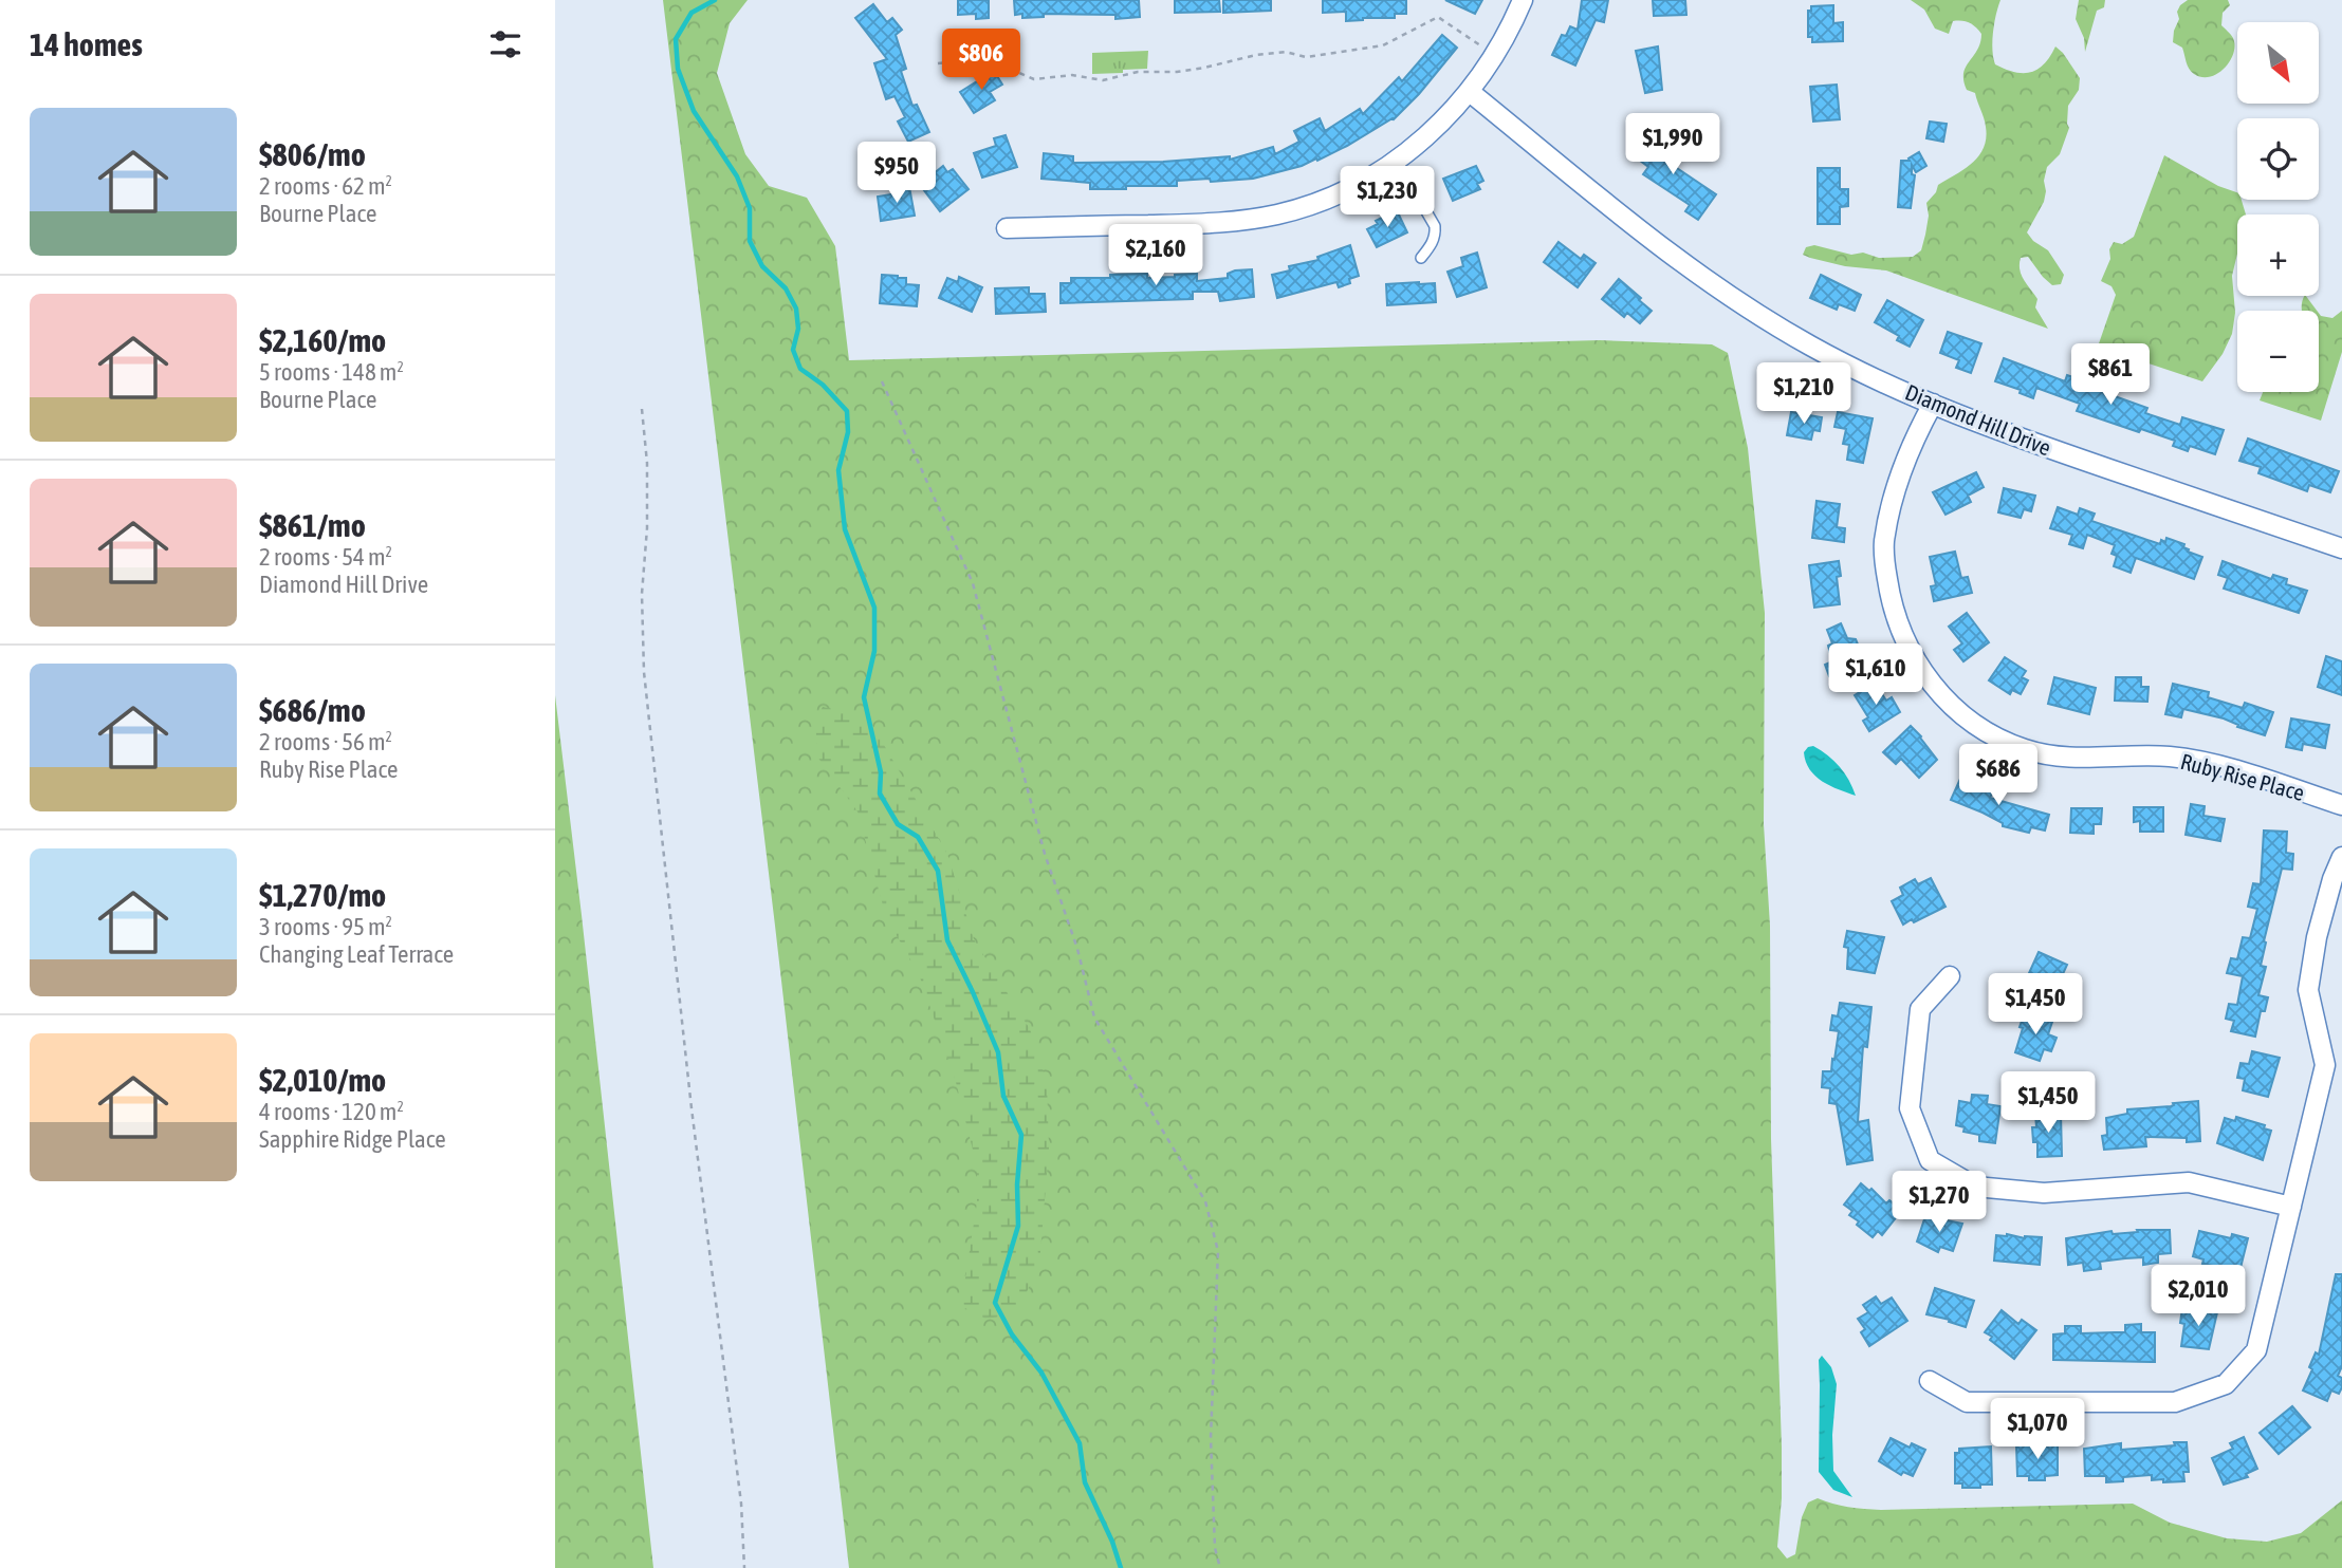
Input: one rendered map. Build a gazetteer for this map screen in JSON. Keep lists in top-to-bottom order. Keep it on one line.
{"streets":{"street":["Diamond Hill Drive","Ruby Rise Place"]},"crossings":[["Diamond Hill Drive","Ruby Rise Place"]],"north":"bottom right","page":{"heading":"14 homes","map_buttons":["+","−"],"price":["$806","$1,990","$950","$1,230","$2,160","$861","$1,210","$1,610","$686","$1,450","$1,450","$1,270","$2,010","$1,070"],"list":[{"name":"$806/mo","note":"2 rooms · 62 m² · Bourne Place"},{"name":"$2,160/mo","note":"5 rooms · 148 m² · Bourne Place"},{"name":"$861/mo","note":"2 rooms · 54 m² · Diamond Hill Drive"},{"name":"$686/mo","note":"2 rooms · 56 m² · Ruby Rise Place"},{"name":"$1,270/mo","note":"3 rooms · 95 m² · Changing Leaf Terrace"},{"name":"$2,010/mo","note":"4 rooms · 120 m² · Sapphire Ridge Place"}]}}
